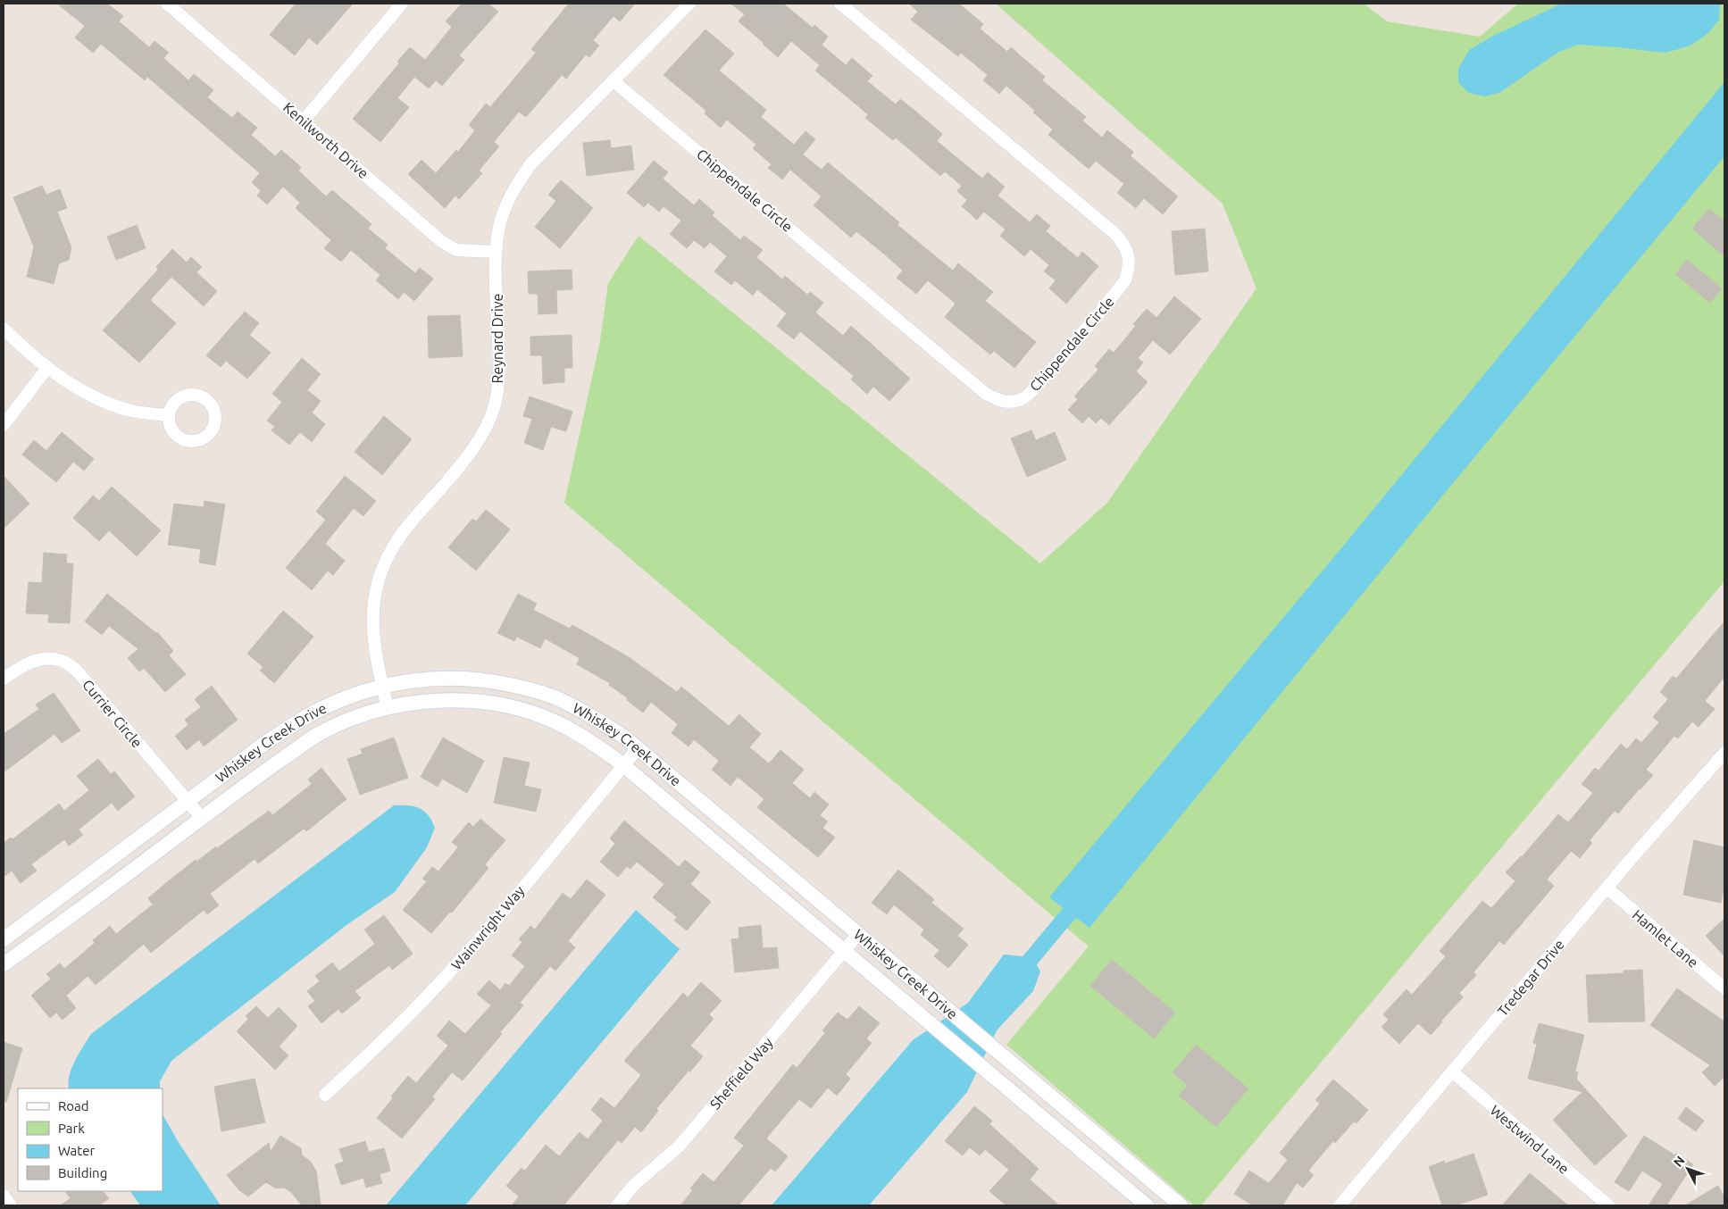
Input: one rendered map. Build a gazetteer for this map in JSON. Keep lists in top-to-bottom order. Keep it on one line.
{"streets":{"street":["Kenilworth Drive","Chippendale Circle","Reynard Drive","Currier Circle","Whiskey Creek Drive","Wainwright Way","Hamlet Lane","Tredegar Drive","Sheffield Way","Westwind Lane"]},"crossings":[["Kenilworth Drive","Reynard Drive"],["Chippendale Circle","Reynard Drive"],["Reynard Drive","Whiskey Creek Drive"],["Currier Circle","Whiskey Creek Drive"],["Whiskey Creek Drive","Wainwright Way"],["Whiskey Creek Drive","Sheffield Way"],["Hamlet Lane","Tredegar Drive"],["Tredegar Drive","Westwind Lane"]],"legend":["Road","Park","Water","Building"],"north":"top left"}
